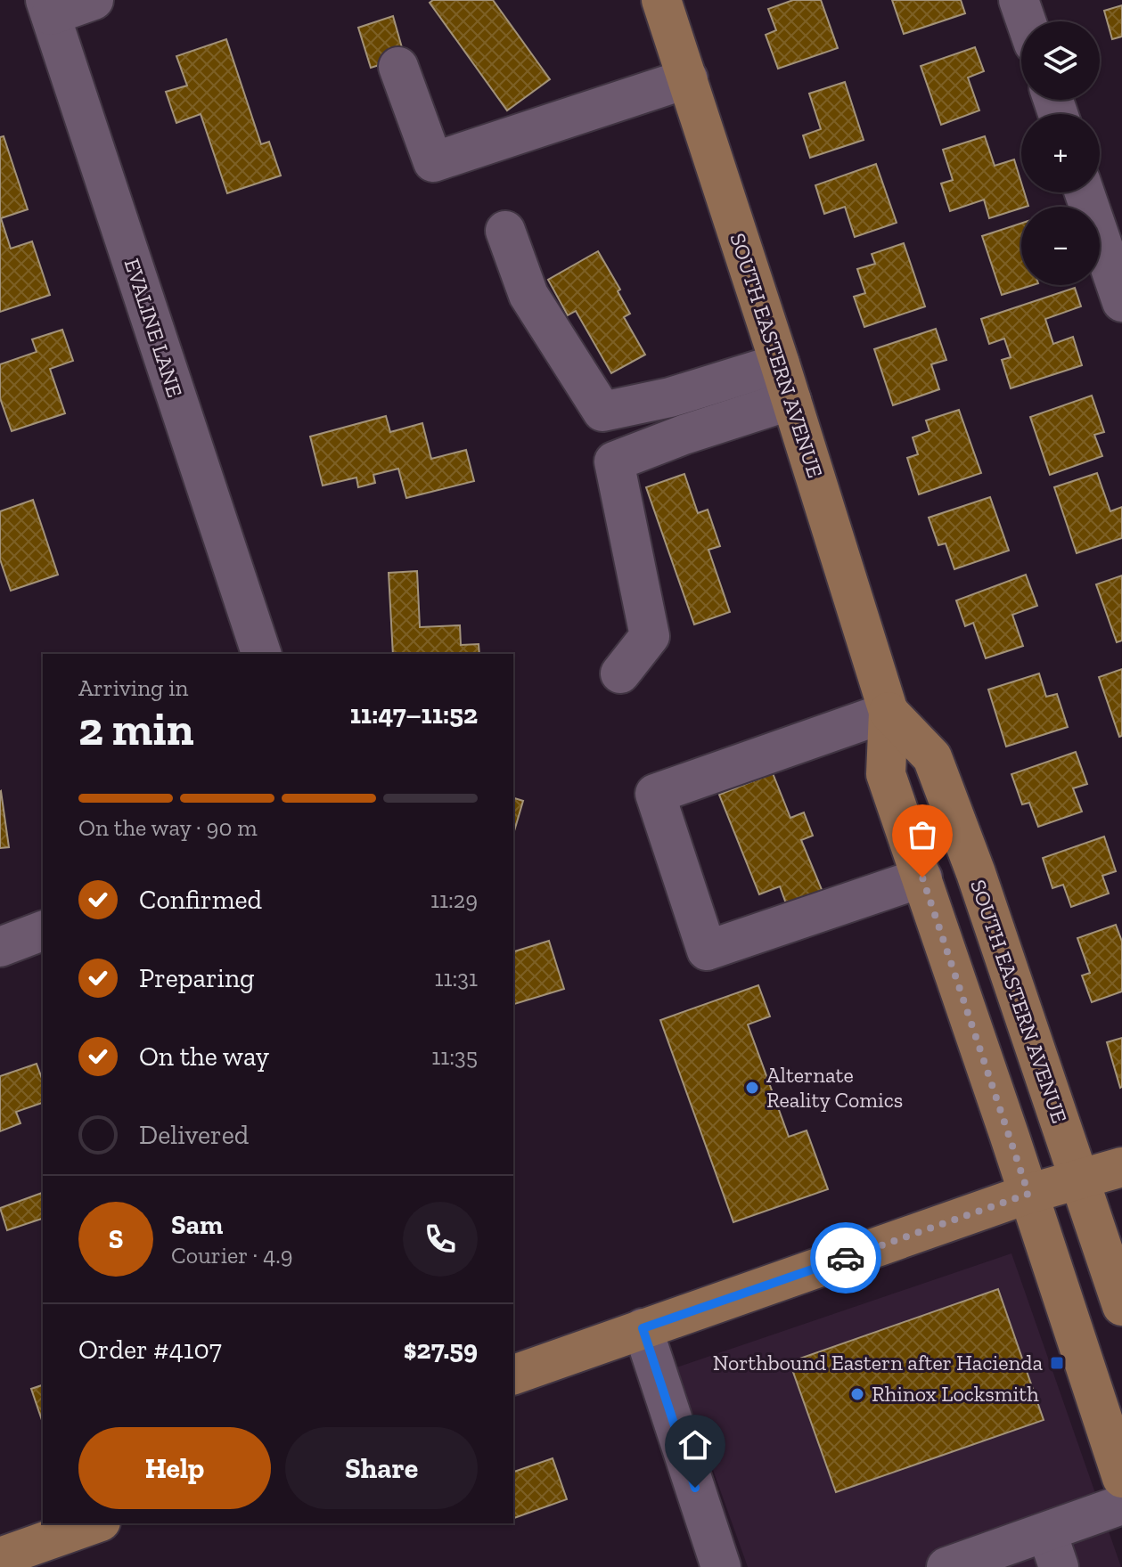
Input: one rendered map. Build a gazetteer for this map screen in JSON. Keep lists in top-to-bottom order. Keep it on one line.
{"streets":{"main road":["SOUTH EASTERN AVENUE"],"street":["EVALINE LANE"]},"places":{"other":["Alternate Reality Comics","Rhinox Locksmith"],"transit":["Northbound Eastern after Hacienda"]},"page":{"map_buttons":["+","−"],"heading":["2 min","Arriving in","11:47–11:52"],"panel":["Sam","Courier · 4.9","Order #4107","$27.59"],"bar":"On the way · 90 m","list":[["Confirmed","11:29"],["Preparing","11:31"],["On the way","11:35"],"Delivered"],"round":"S","buttons":["Help","Share"]}}
